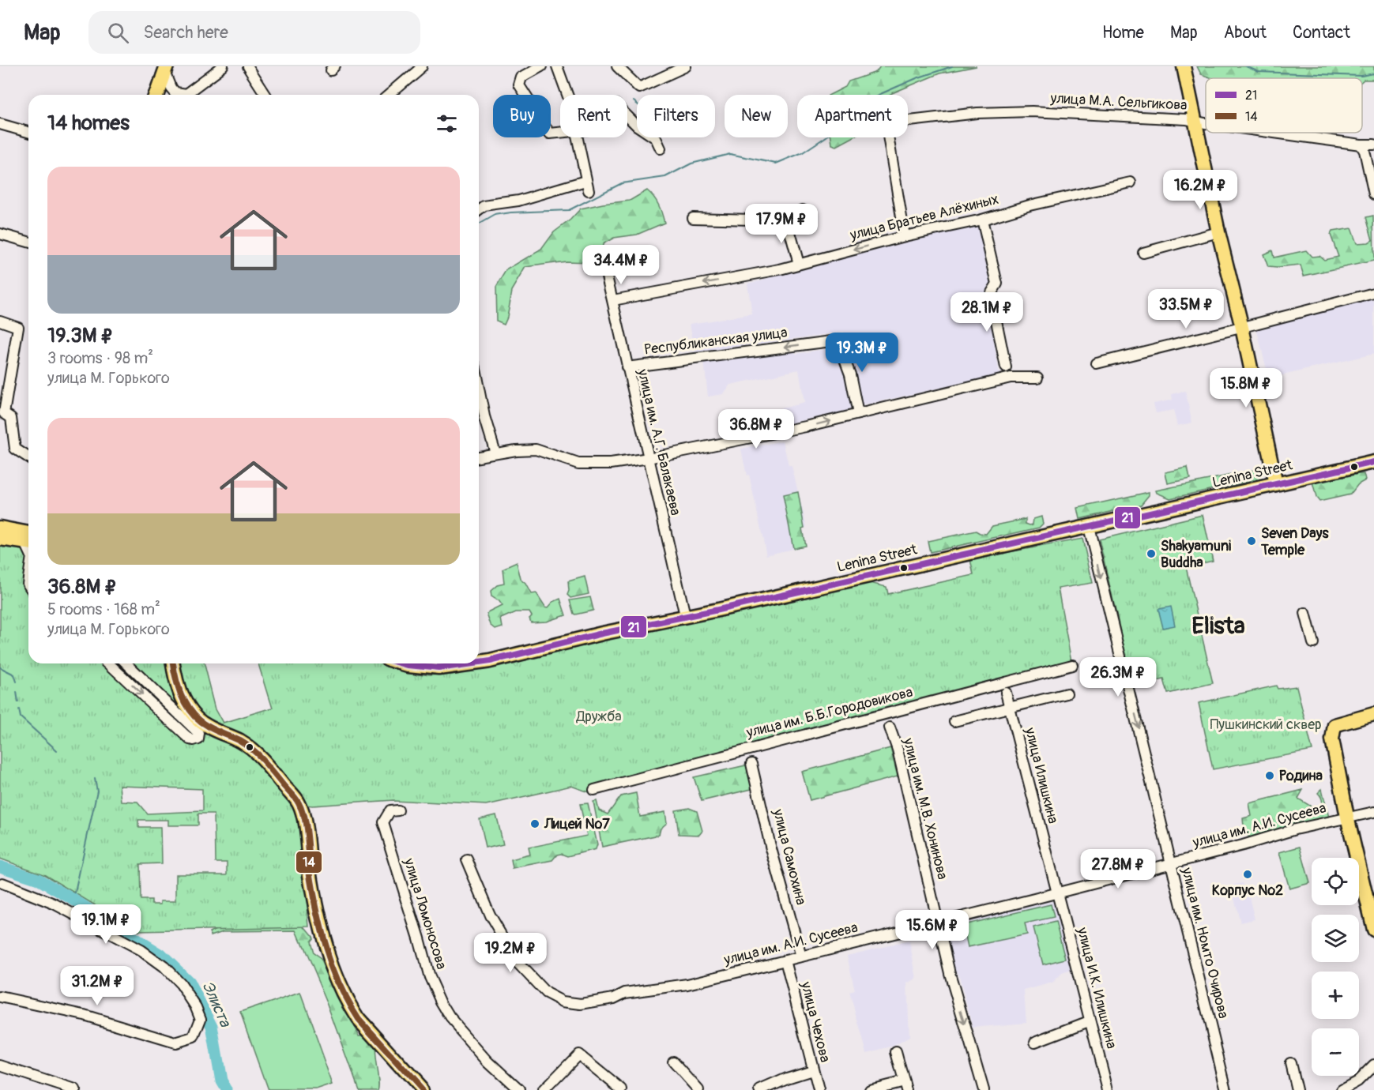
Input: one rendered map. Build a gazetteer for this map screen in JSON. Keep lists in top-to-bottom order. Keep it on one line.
{"streets":{"main road":["Lenina Street"],"street":["улица М.А. Сельгикова","улица Братьев Алёхиных","Республиканская улица","улица им. А.Г. Балакаева","улица им. Б.Б.Городовикова","улица Илишкина","улица им. М.В. Хонинова","улица им. А.И. Сусеева","улица Самохина","улица Ломоносова","улица им. Номто Очирова","улица И.К. Илишкина","улица Чехова"]},"crossings":[["улица М.А. Сельгикова","улица Братьев Алёхиных"],["улица Братьев Алёхиных","улица им. А.Г. Балакаева"],["Республиканская улица","улица им. А.Г. Балакаева"],["улица им. А.Г. Балакаева","Lenina Street"],["Lenina Street","улица им. Номто Очирова"],["улица Илишкина","улица им. А.И. Сусеева"],["улица Илишкина","улица И.К. Илишкина"],["улица им. М.В. Хонинова","улица им. А.И. Сусеева"],["улица им. А.И. Сусеева","улица Самохина"],["улица им. А.И. Сусеева","улица им. Номто Очирова"],["улица им. А.И. Сусеева","улица И.К. Илишкина"],["улица им. А.И. Сусеева","улица Чехова"]],"one_way":["улица им. М.В. Хонинова","улица им. Номто Очирова"],"districts":["Elista"],"water":["Элиста"],"parks":["Дружба","Пушкинский сквер"],"places":["Seven Days Temple","Shakyamuni Buddha","Родина","Лицей №7","Корпус №2"],"lines":["transit line 21","transit line 14"],"legend":["21","14"],"page":{"header":"Map","search":"Search here","nav":["Home","Map","About","Contact"],"chip":["Buy","Rent","Filters","New","Apartment"],"heading":"14 homes","list":[{"name":"19.3M ₽","note":"3 rooms · 98 m² · улица М. Горького"},{"name":"36.8M ₽","note":"5 rooms · 168 m² · улица М. Горького"}],"price":["16.2M ₽","17.9M ₽","34.4M ₽","33.5M ₽","28.1M ₽","19.3M ₽","15.8M ₽","36.8M ₽","26.3M ₽","27.8M ₽","19.1M ₽","15.6M ₽","19.2M ₽","31.2M ₽"],"map_buttons":["+","−"]}}
